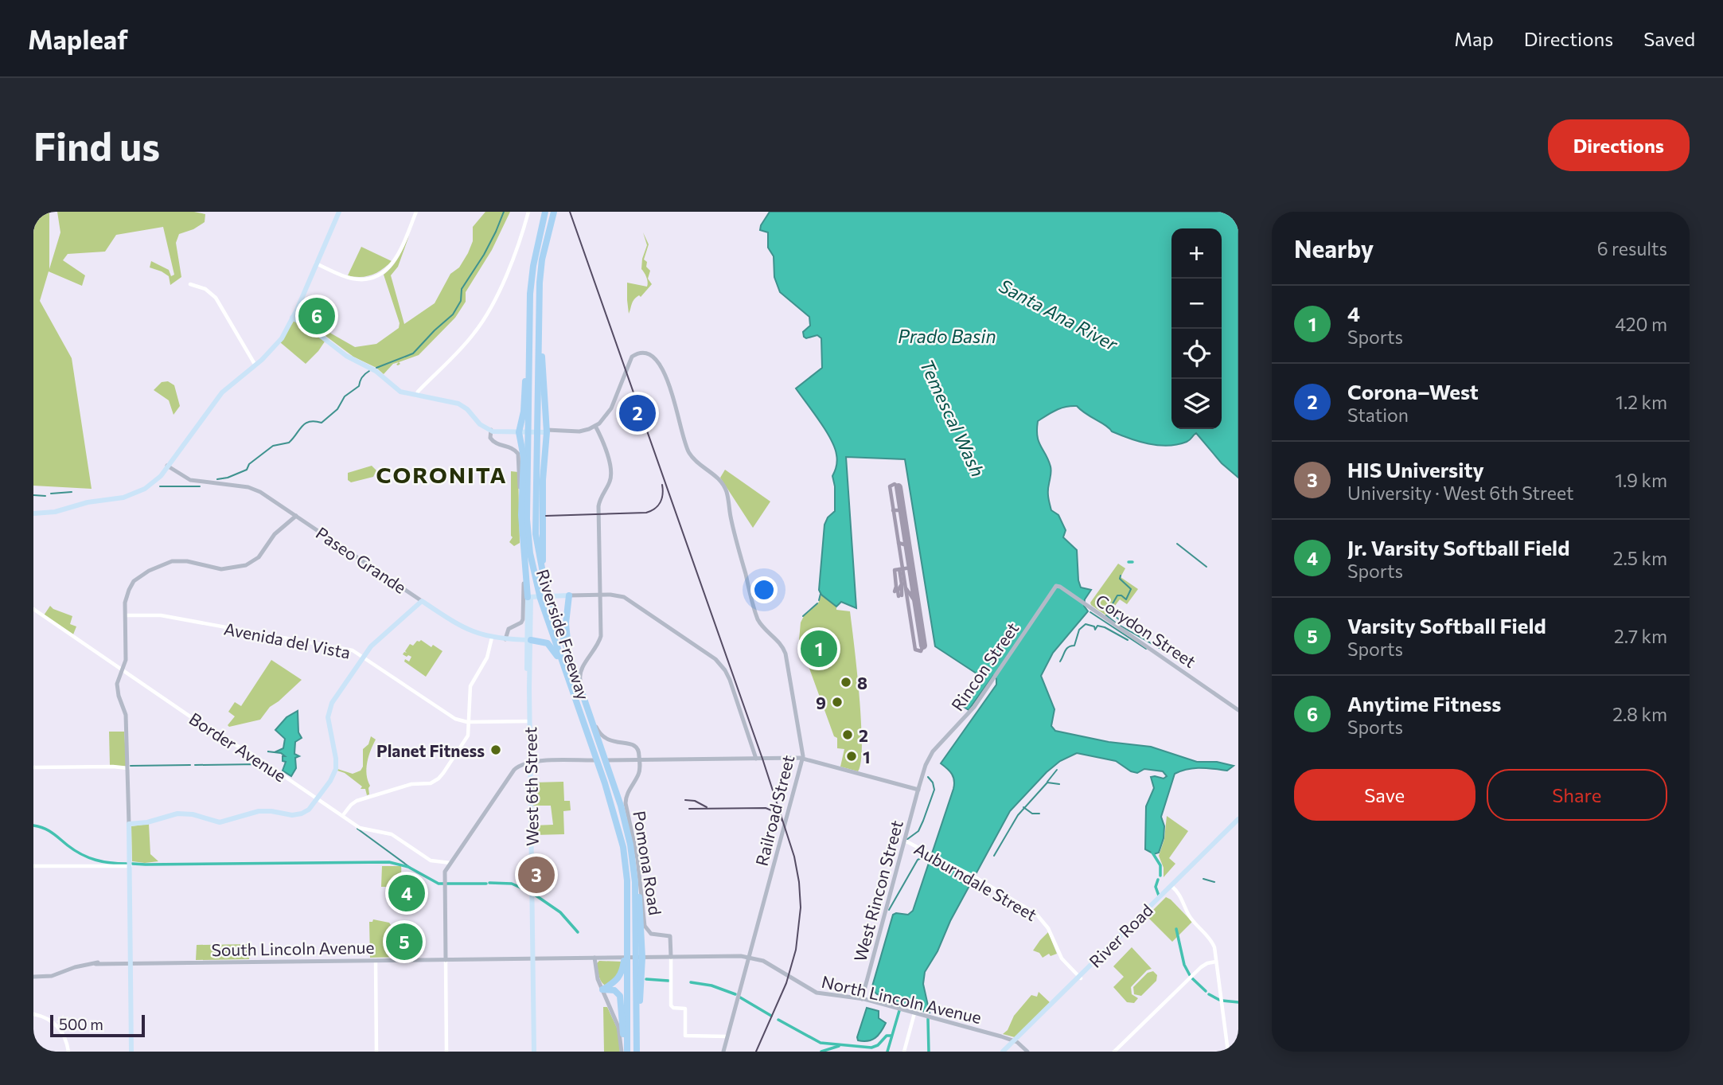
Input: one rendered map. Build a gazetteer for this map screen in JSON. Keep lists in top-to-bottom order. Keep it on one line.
{"streets":{"highway":["Riverside Freeway"],"main road":["Paseo Grande","Corydon Street","Rincon Street","West 6th Street","Railroad Street","Pomona Road","West Rincon Street","River Road","South Lincoln Avenue","North Lincoln Avenue"],"street":["Avenida del Vista","Border Avenue","Auburndale Street"]},"crossings":[["Paseo Grande","West 6th Street"],["Corydon Street","Rincon Street"],["Avenida del Vista","West 6th Street"],["Rincon Street","West Rincon Street"],["West 6th Street","South Lincoln Avenue"],["Railroad Street","Pomona Road"],["Railroad Street","North Lincoln Avenue"],["Pomona Road","North Lincoln Avenue"],["Auburndale Street","West Rincon Street"],["Auburndale Street","River Road"],["West Rincon Street","North Lincoln Avenue"],["River Road","North Lincoln Avenue"],["South Lincoln Avenue","North Lincoln Avenue"]],"districts":["CORONITA"],"water":["Santa Ana River","Prado Basin","Temescal Wash"],"places":["8","9","2","Planet Fitness","1"],"scale_bar":"500 m","page":{"header":"Mapleaf","nav":["Map","Directions","Saved"],"buttons":["Directions",["Save","Share"]],"title":"Find us","heading":["Nearby","6 results"],"map_buttons":["+","−"],"list":[{"mark":"1","name":"4","note":"Sports","value":"420 m"},{"mark":"2","name":"Corona–West","note":"Station","value":"1.2 km"},{"mark":"3","name":"HIS University","note":"University · West 6th Street","value":"1.9 km"},{"mark":"4","name":"Jr. Varsity Softball Field","note":"Sports","value":"2.5 km"},{"mark":"5","name":"Varsity Softball Field","note":"Sports","value":"2.7 km"},{"mark":"6","name":"Anytime Fitness","note":"Sports","value":"2.8 km"}],"pins":["6","2","1","3","4","5"],"scale":"500 m"}}
